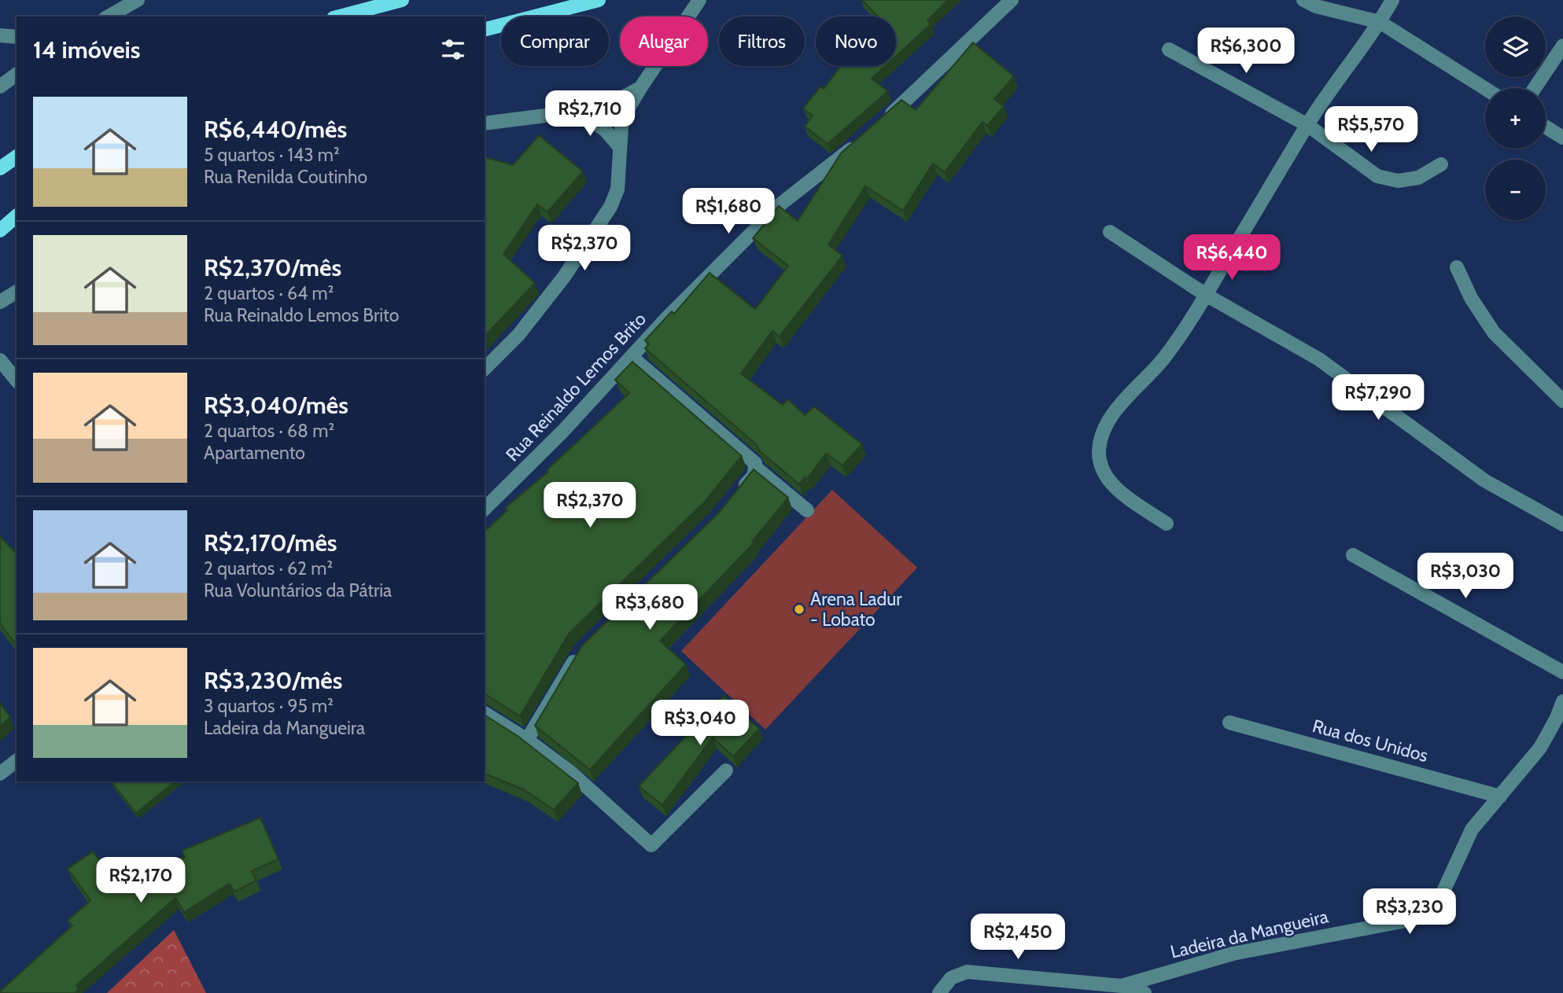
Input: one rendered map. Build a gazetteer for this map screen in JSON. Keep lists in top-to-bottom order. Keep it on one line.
{"streets":{"street":["Rua Reinaldo Lemos Brito","Rua dos Unidos","Ladeira da Mangueira"]},"crossings":[["Rua dos Unidos","Ladeira da Mangueira"]],"places":["Arena Ladur - Lobato"],"page":{"map_buttons":["+","−"],"chip":["Comprar","Alugar","Filtros","Novo"],"heading":"14 imóveis","price":["R$6,300","R$2,710","R$5,570","R$1,680","R$2,370","R$6,440","R$7,290","R$2,370","R$3,030","R$3,680","R$3,040","R$2,170","R$3,230","R$2,450"],"list":[{"name":"R$6,440/mês","note":"5 quartos · 143 m² · Rua Renilda Coutinho"},{"name":"R$2,370/mês","note":"2 quartos · 64 m² · Rua Reinaldo Lemos Brito"},{"name":"R$3,040/mês","note":"2 quartos · 68 m² · Apartamento"},{"name":"R$2,170/mês","note":"2 quartos · 62 m² · Rua Voluntários da Pátria"},{"name":"R$3,230/mês","note":"3 quartos · 95 m² · Ladeira da Mangueira"}]}}
